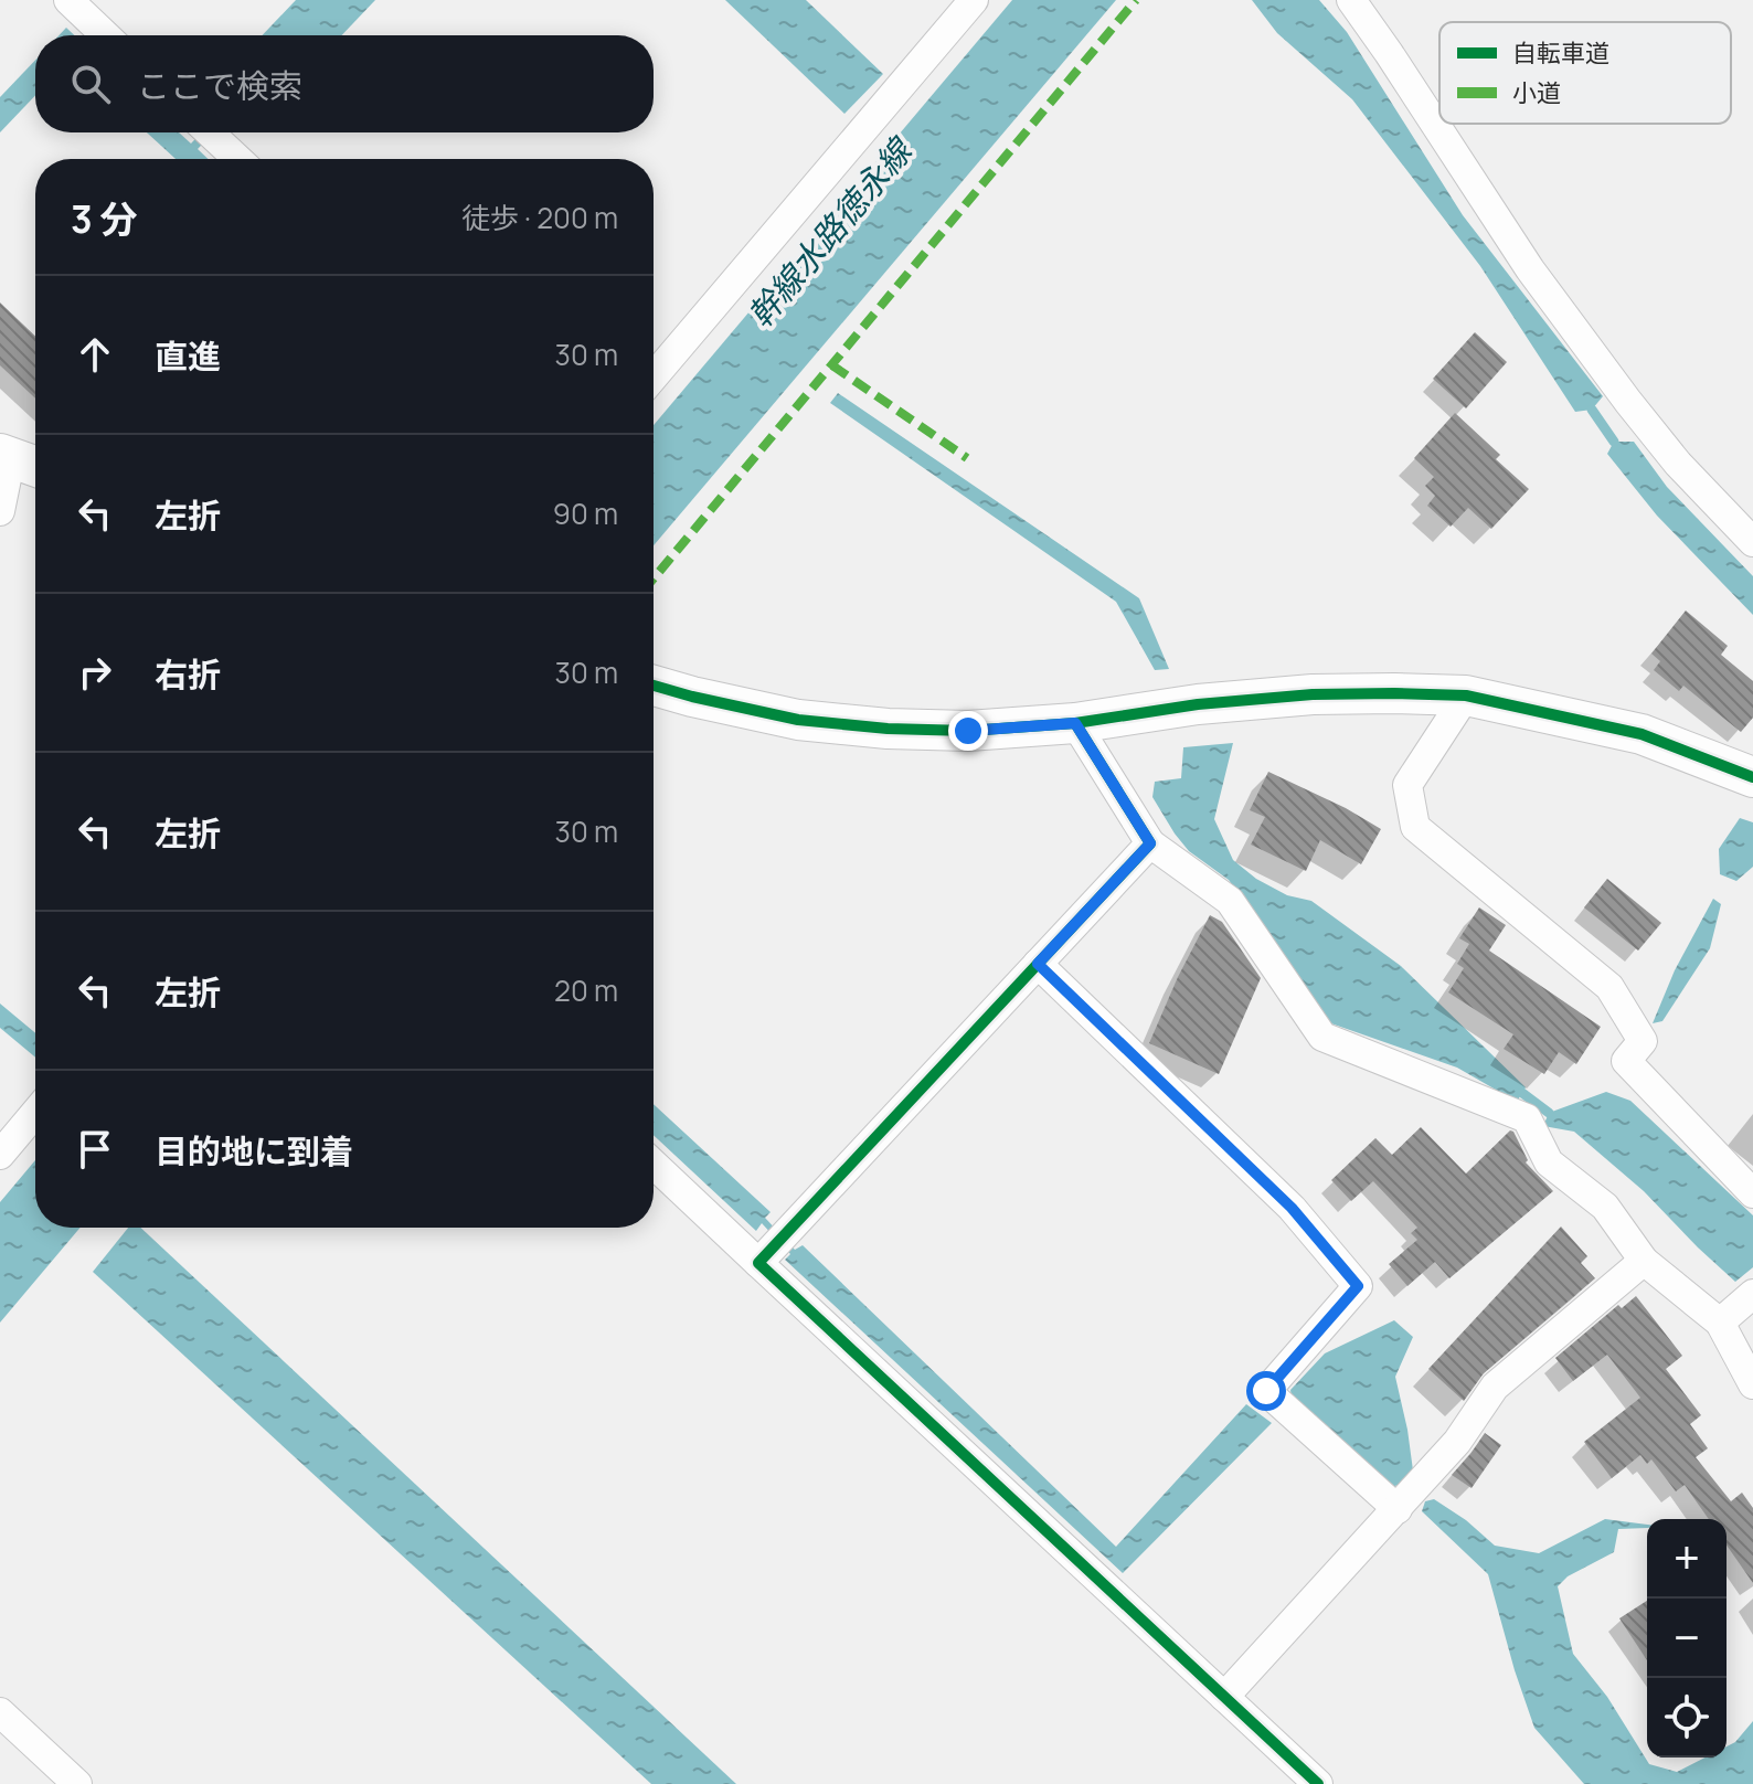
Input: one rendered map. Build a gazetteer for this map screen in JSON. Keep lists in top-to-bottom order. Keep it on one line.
{"water":["幹線水路徳永線"],"legend":["自転車道","小道"],"page":{"search":"ここで検索","heading":["3 分","徒歩 · 200 m"],"list":[["直進","30 m"],["左折","90 m"],["右折","30 m"],["左折","30 m"],["左折","20 m"],"目的地に到着"],"map_buttons":["+","−"]}}
